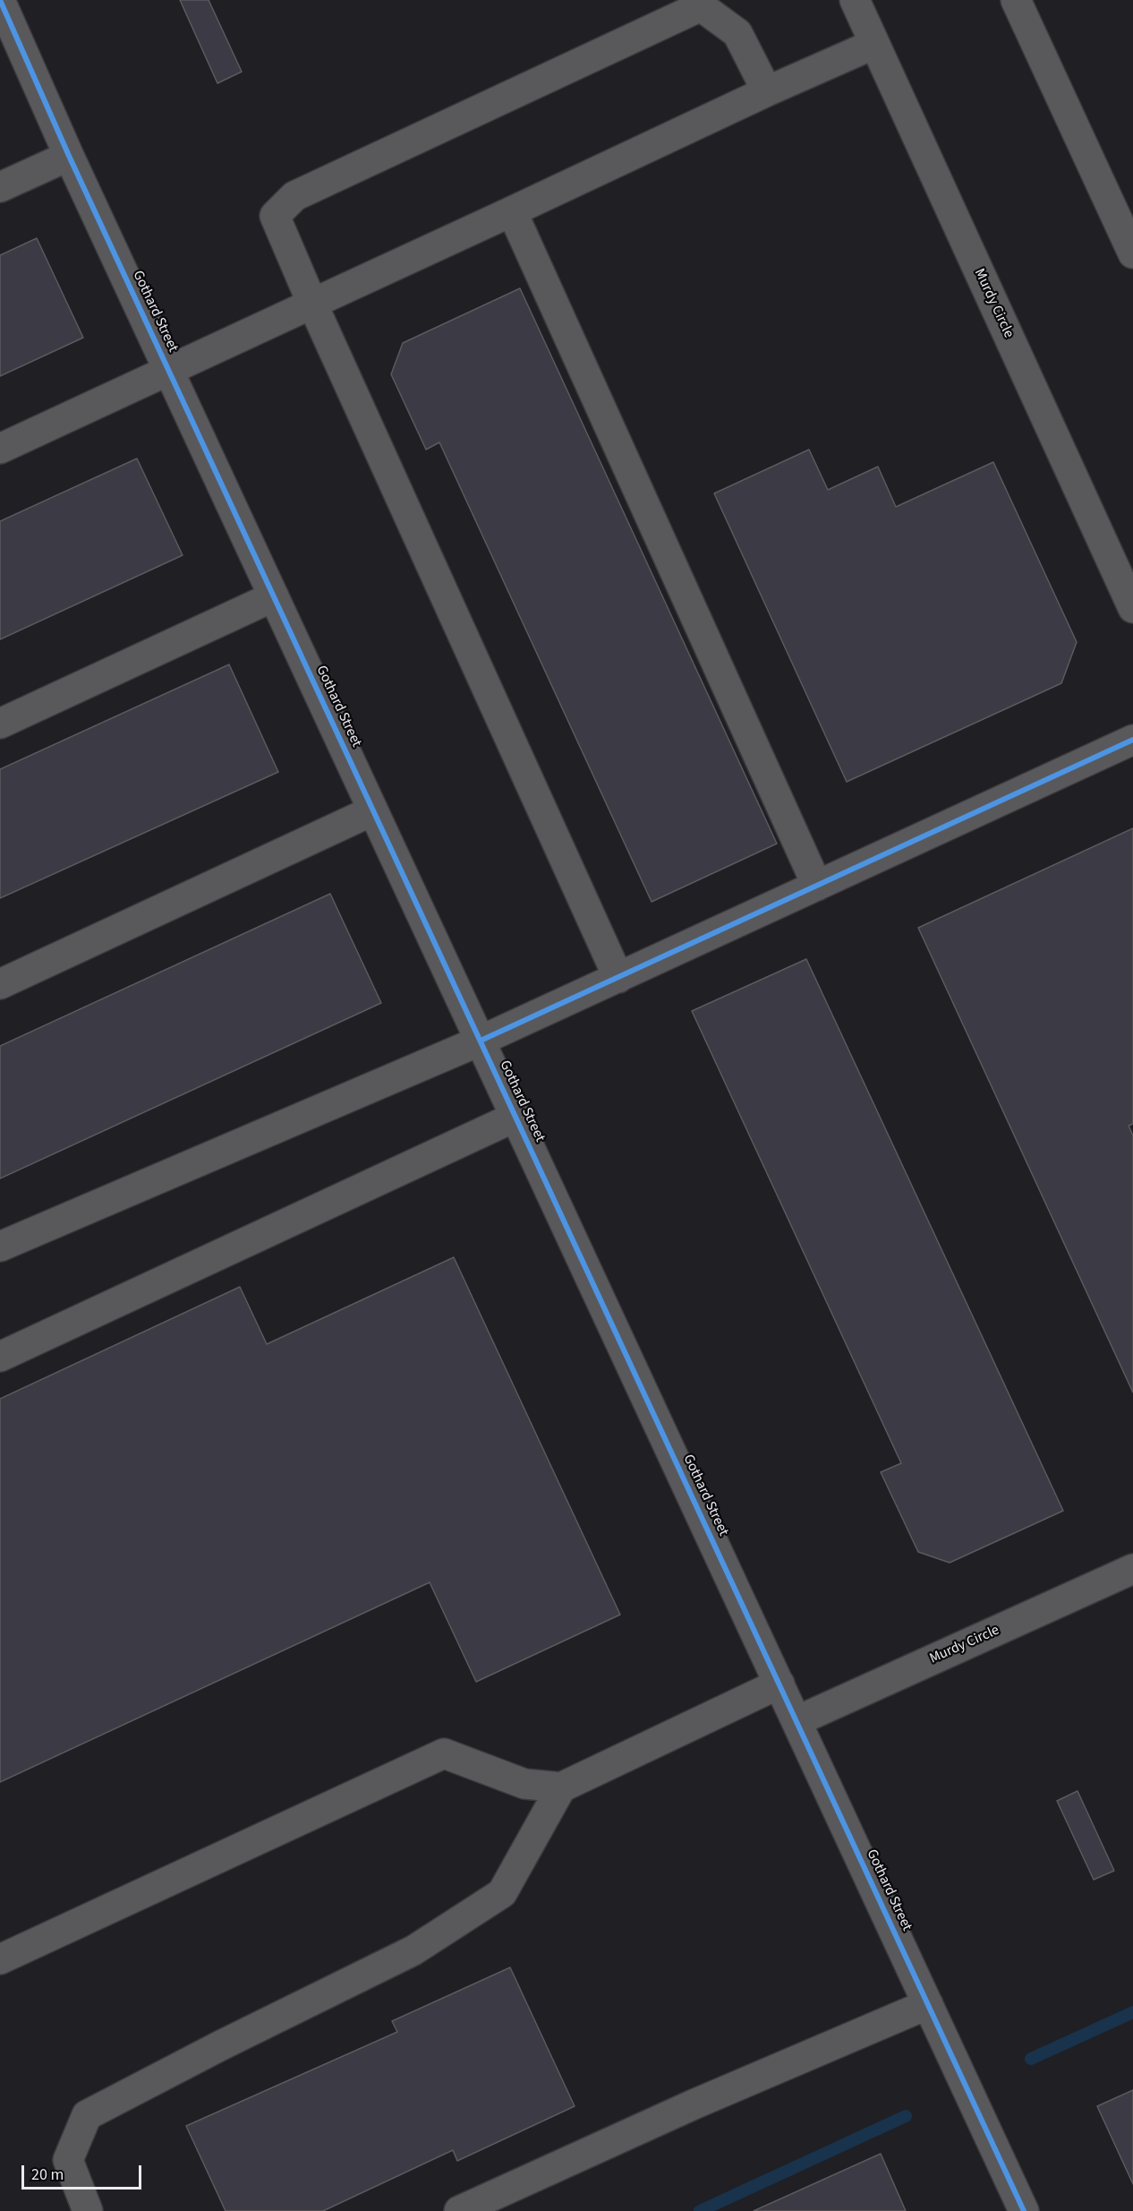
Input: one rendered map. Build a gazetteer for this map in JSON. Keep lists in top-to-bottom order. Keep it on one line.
{"streets":{"street":["Murdy Circle","Gothard Street"]},"crossings":[["Murdy Circle","Gothard Street"]],"scale_bar":"20 m"}
